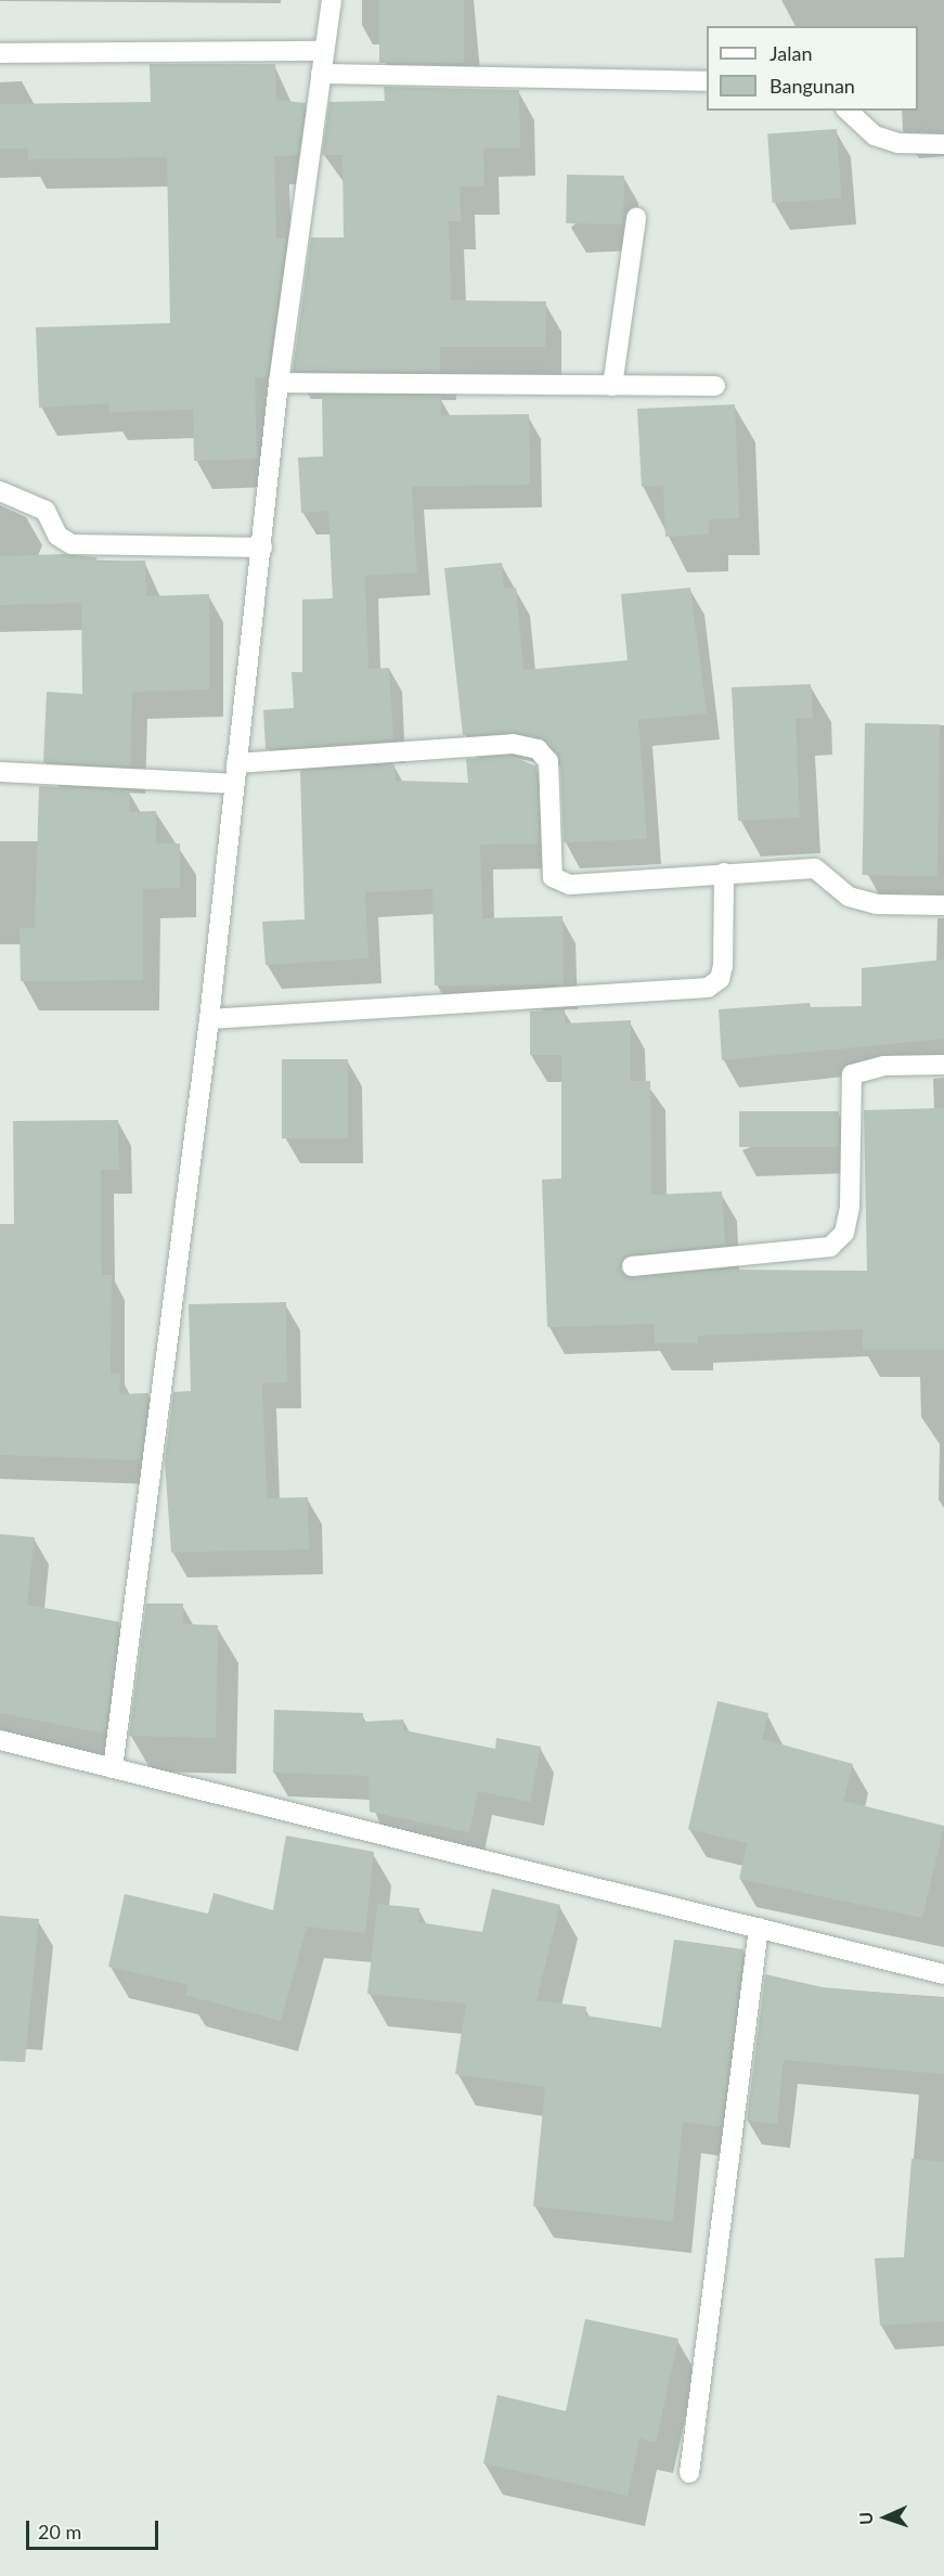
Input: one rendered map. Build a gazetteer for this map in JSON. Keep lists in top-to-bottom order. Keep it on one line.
{"legend":["Jalan","Bangunan"],"scale_bar":"20 m","north":"left"}
